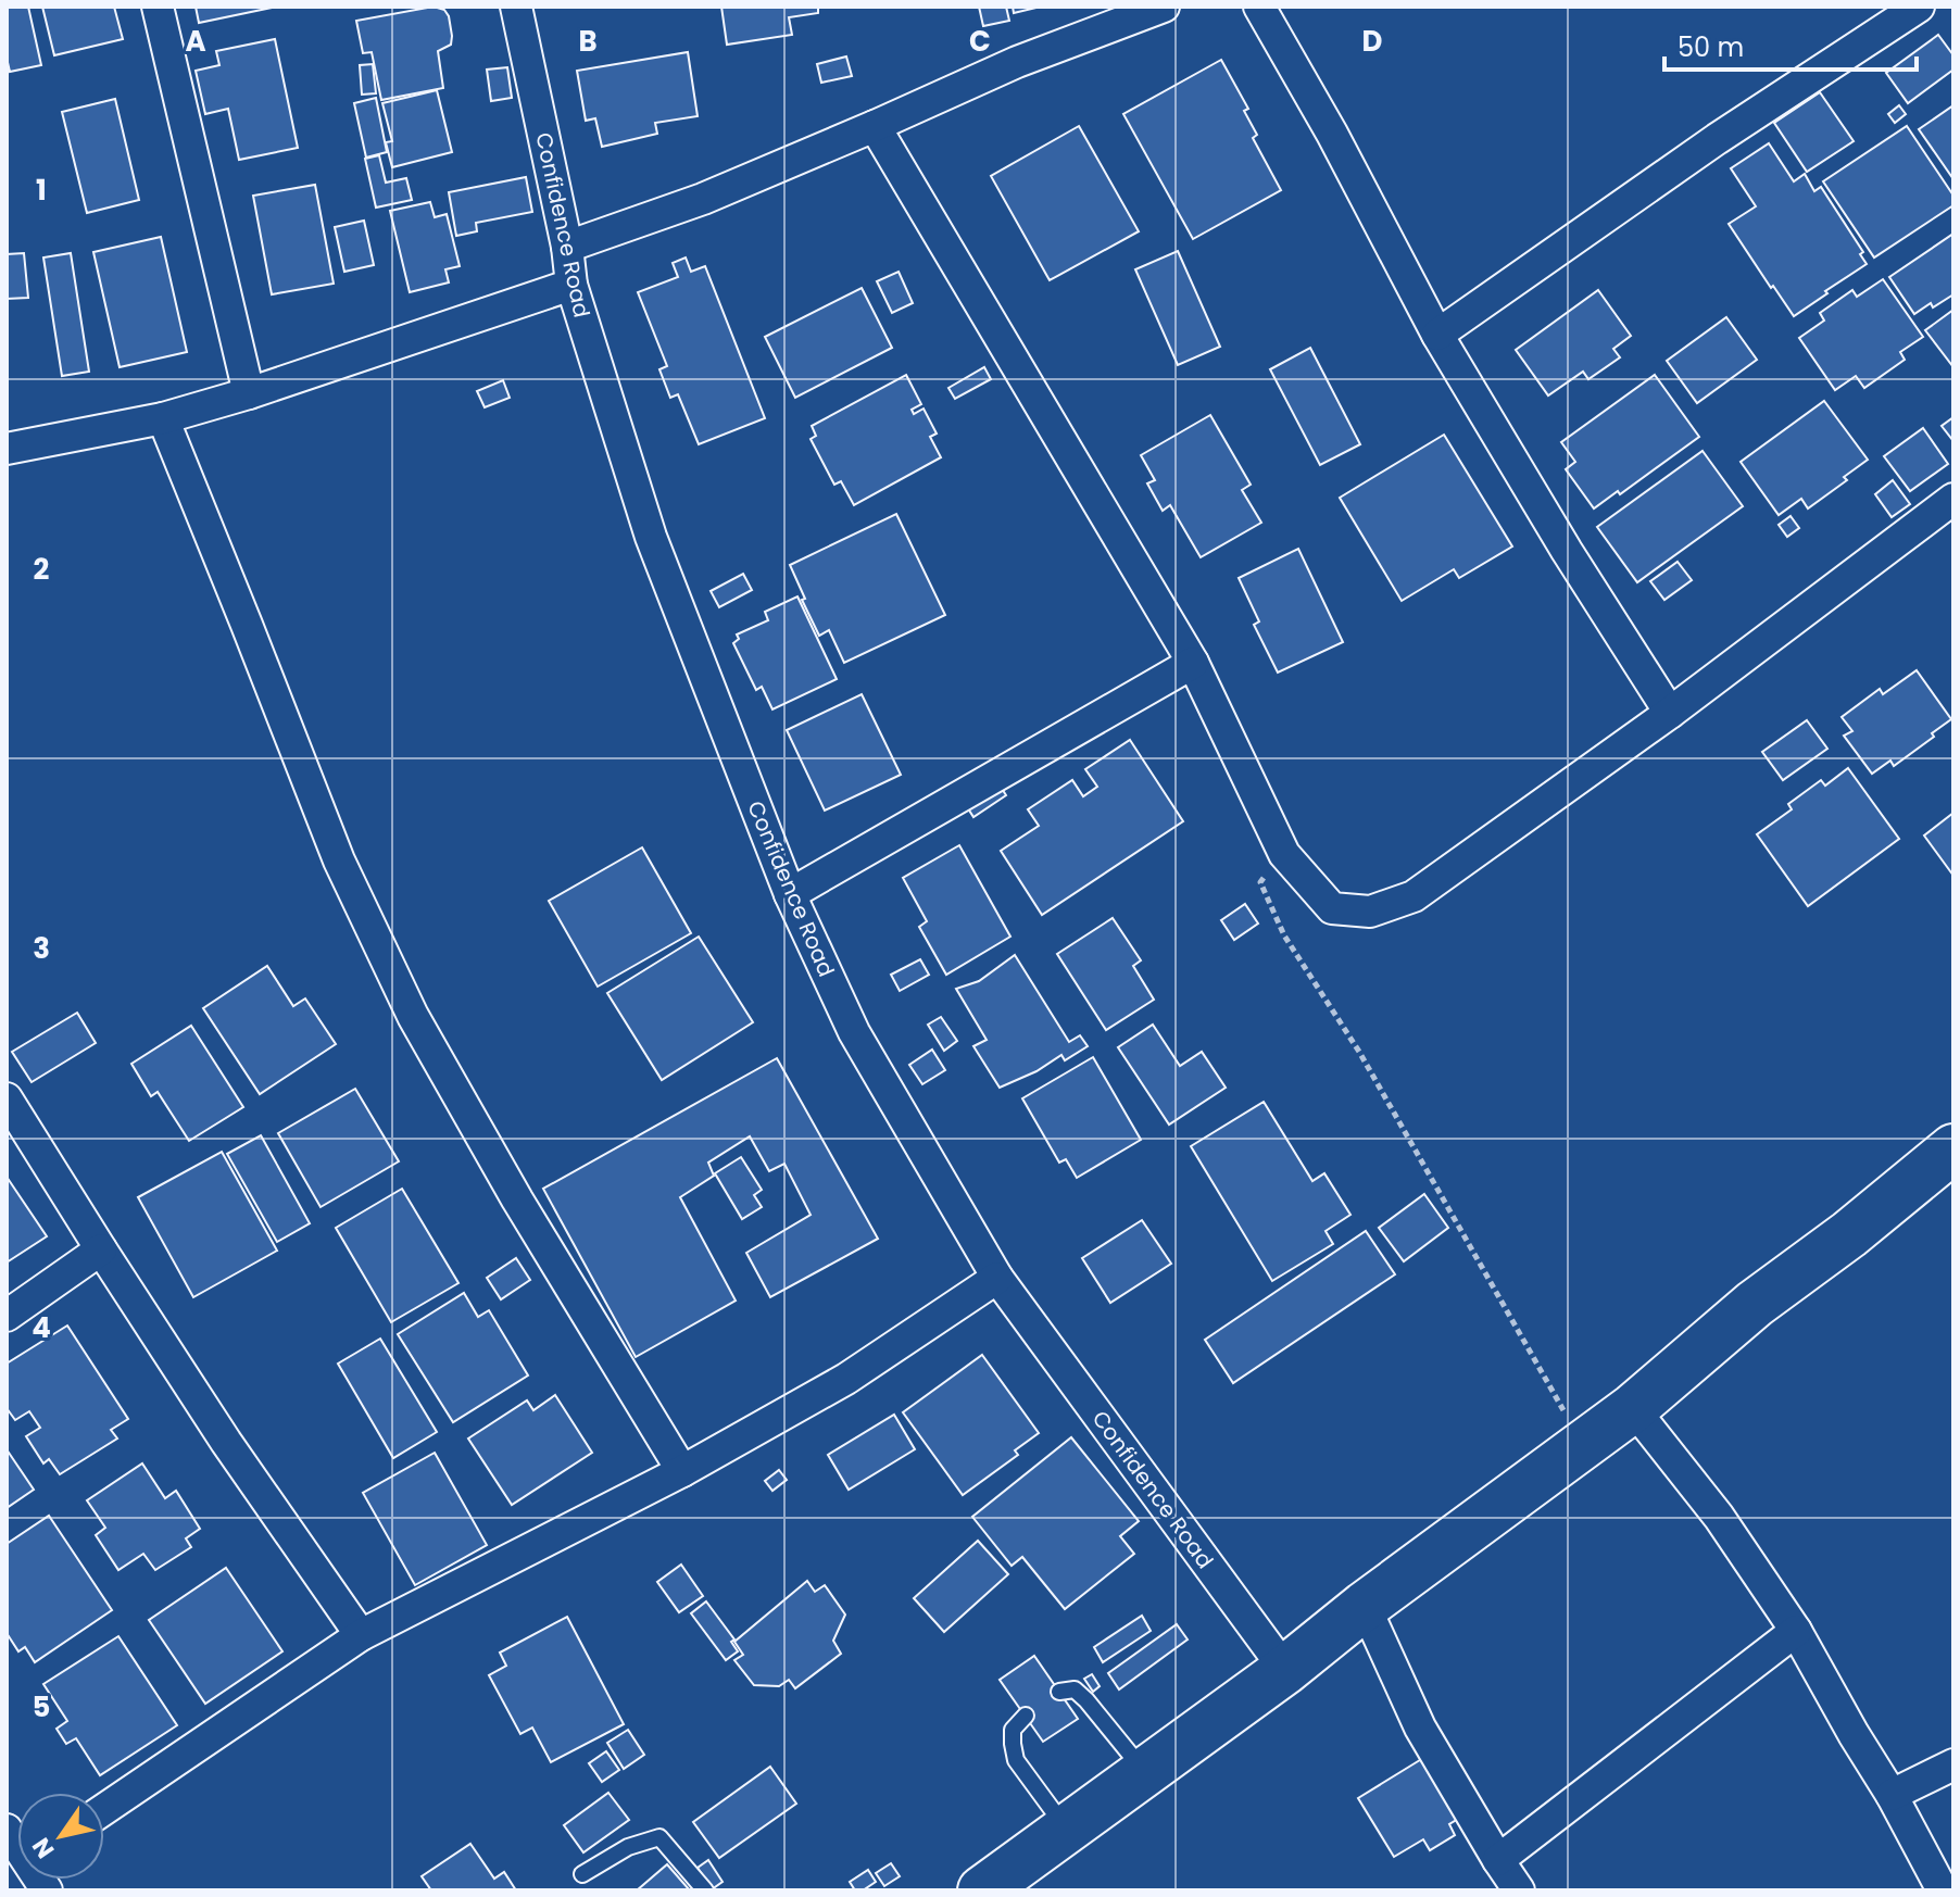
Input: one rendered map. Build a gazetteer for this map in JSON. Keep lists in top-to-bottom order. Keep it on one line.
{"streets":{"street":["Confidence Road"]},"scale_bar":"50 m","north":"bottom left","grid":{"columns":["A","B","C","D"],"rows":["1","2","3","4","5"]}}
